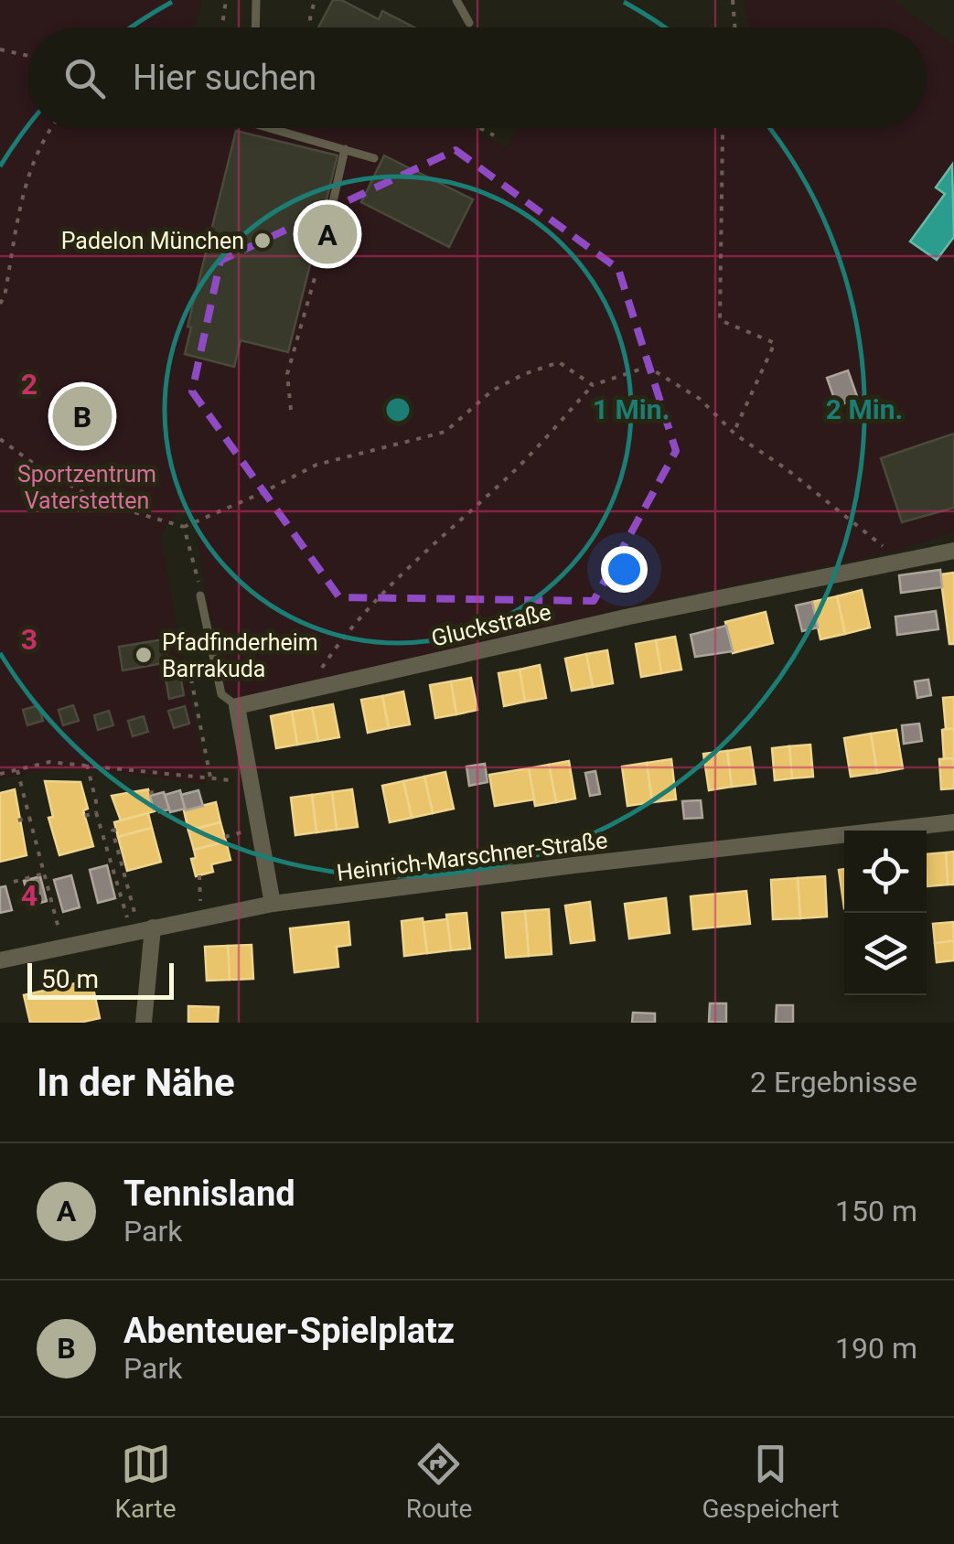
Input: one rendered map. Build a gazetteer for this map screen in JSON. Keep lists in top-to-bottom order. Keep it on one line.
{"streets":{"street":["Gluckstraße","Heinrich-Marschner-Straße"]},"parks":["Sportzentrum Vaterstetten"],"places":["Padelon München","Pfadfinderheim Barrakuda"],"scale_bar":"50 m","page":{"search":"Hier suchen","pins":["A","B"],"scale":"50 m","heading":["In der Nähe","2 Ergebnisse"],"list":[{"mark":"A","name":"Tennisland","note":"Park","value":"150 m"},{"mark":"B","name":"Abenteuer-Spielplatz","note":"Park","value":"190 m"}],"nav":["Karte","Route","Gespeichert"]},"grid":{"rows":["2","3","4"]},"rings":["1 Min.","2 Min."]}
